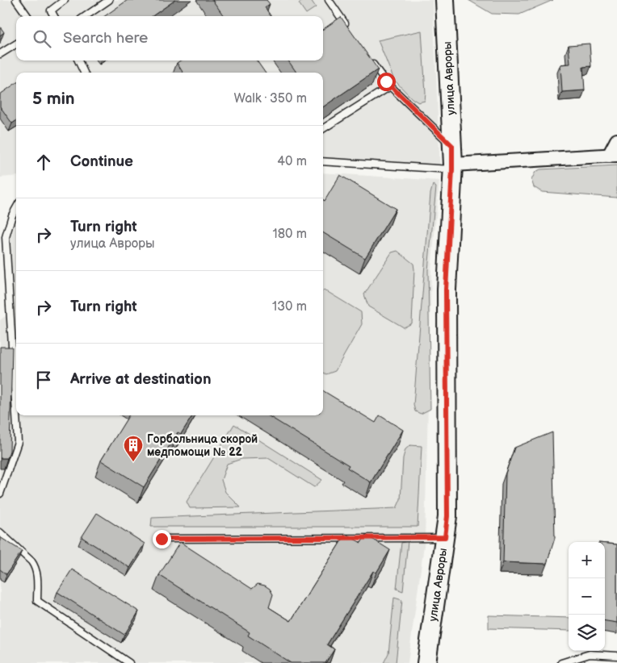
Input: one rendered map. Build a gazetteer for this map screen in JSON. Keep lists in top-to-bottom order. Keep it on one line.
{"streets":{"street":["улица Авроры"]},"places":{"building":["Горбольница скорой медпомощи № 22"]},"page":{"search":"Search here","heading":["5 min","Walk · 350 m"],"list":[["Continue","40 m"],["Turn right","улица Авроры","180 m"],["Turn right","130 m"],"Arrive at destination"],"map_buttons":["+","−"]}}
